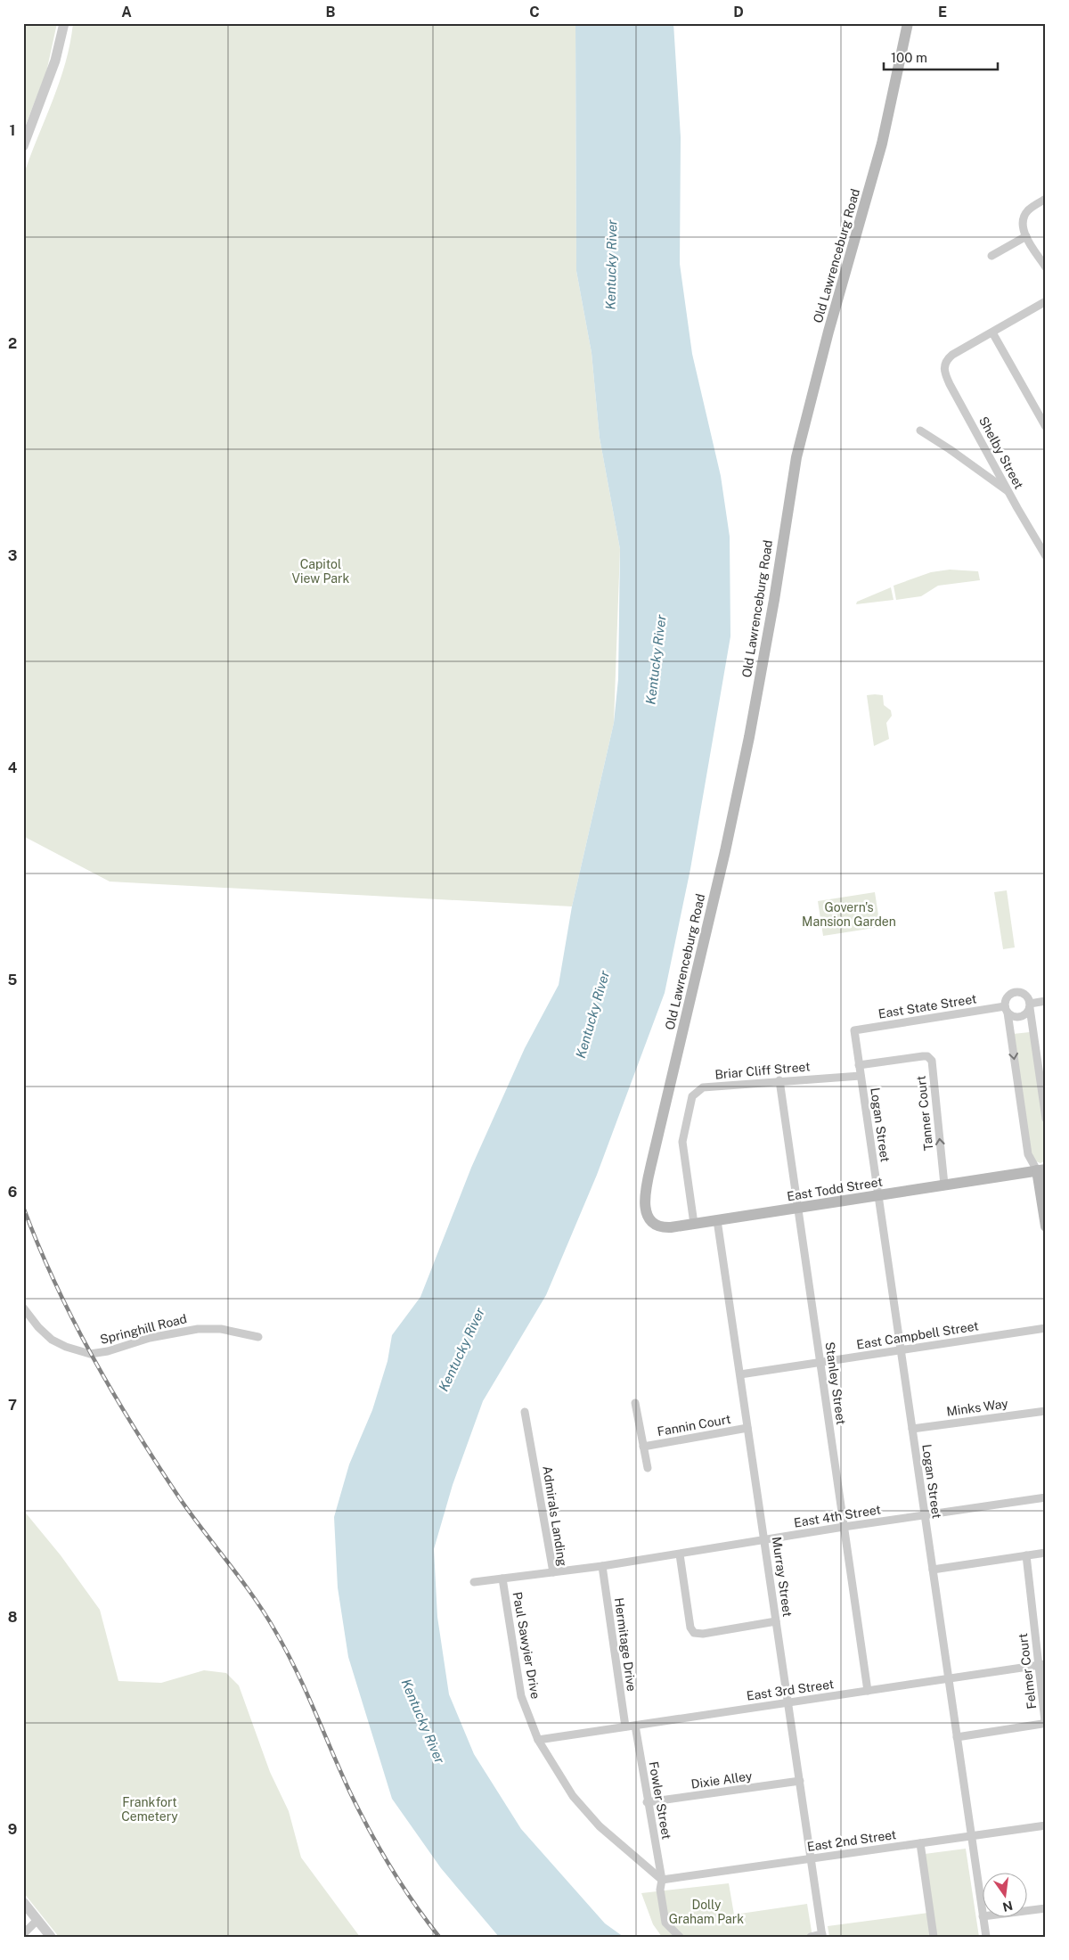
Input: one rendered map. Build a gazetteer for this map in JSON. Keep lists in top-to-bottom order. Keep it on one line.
{"streets":{"main road":["Old Lawrenceburg Road","East Todd Street"],"street":["Shelby Street","East State Street","Briar Cliff Street","Tanner Court","Logan Street","Springhill Road","East Campbell Street","Stanley Street","Minks Way","Fannin Court","Admirals Landing","East 4th Street","Murray Street","Hermitage Drive","Paul Sawyier Drive","Felmer Court","East 3rd Street","Dixie Alley","Fowler Street","East 2nd Street"]},"crossings":[["Old Lawrenceburg Road","East Todd Street"],["East State Street","Logan Street"],["Briar Cliff Street","Logan Street"],["Briar Cliff Street","East Todd Street"],["Briar Cliff Street","Stanley Street"],["Tanner Court","Logan Street"],["Tanner Court","East Todd Street"],["Logan Street","East Todd Street"],["Logan Street","East Campbell Street"],["Logan Street","Minks Way"],["Logan Street","East 4th Street"],["Logan Street","Felmer Court"],["Logan Street","East 3rd Street"],["Logan Street","East 2nd Street"],["East Todd Street","Stanley Street"],["East Todd Street","Murray Street"],["East Campbell Street","Stanley Street"],["East Campbell Street","Murray Street"],["Stanley Street","East 4th Street"],["Stanley Street","East 3rd Street"],["Fannin Court","Murray Street"],["Admirals Landing","East 4th Street"],["Admirals Landing","Paul Sawyier Drive"],["East 4th Street","Murray Street"],["East 4th Street","Hermitage Drive"],["Murray Street","East 3rd Street"],["Murray Street","Dixie Alley"],["Murray Street","East 2nd Street"],["Hermitage Drive","East 3rd Street"],["Paul Sawyier Drive","East 3rd Street"],["Paul Sawyier Drive","Fowler Street"],["Paul Sawyier Drive","East 2nd Street"],["Felmer Court","East 3rd Street"],["East 3rd Street","Fowler Street"],["Dixie Alley","Fowler Street"],["Fowler Street","East 2nd Street"]],"water":["Kentucky River"],"parks":["Capitol View Park","Govern's Mansion Garden","Frankfort Cemetery","Dolly Graham Park"],"scale_bar":"100 m","north":"bottom","grid":{"columns":["A","B","C","D","E"],"rows":["1","2","3","4","5","6","7","8","9"]}}
